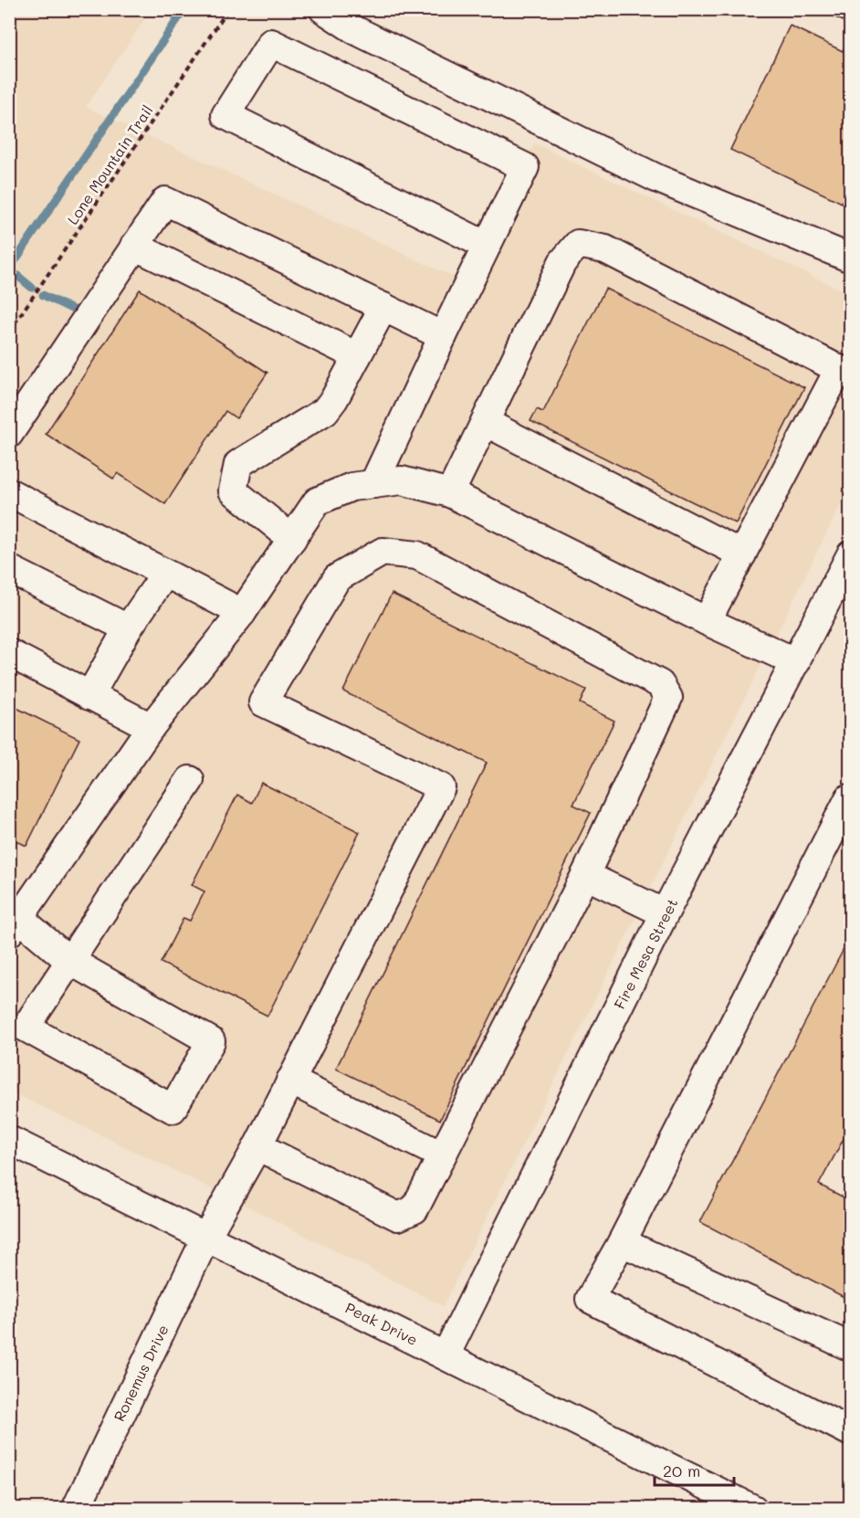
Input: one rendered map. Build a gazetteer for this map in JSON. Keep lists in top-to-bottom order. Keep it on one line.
{"streets":{"street":["Fire Mesa Street","Peak Drive","Ronemus Drive"],"path":["Lone Mountain Trail"]},"crossings":[["Fire Mesa Street","Peak Drive"],["Peak Drive","Ronemus Drive"]],"scale_bar":"20 m"}
